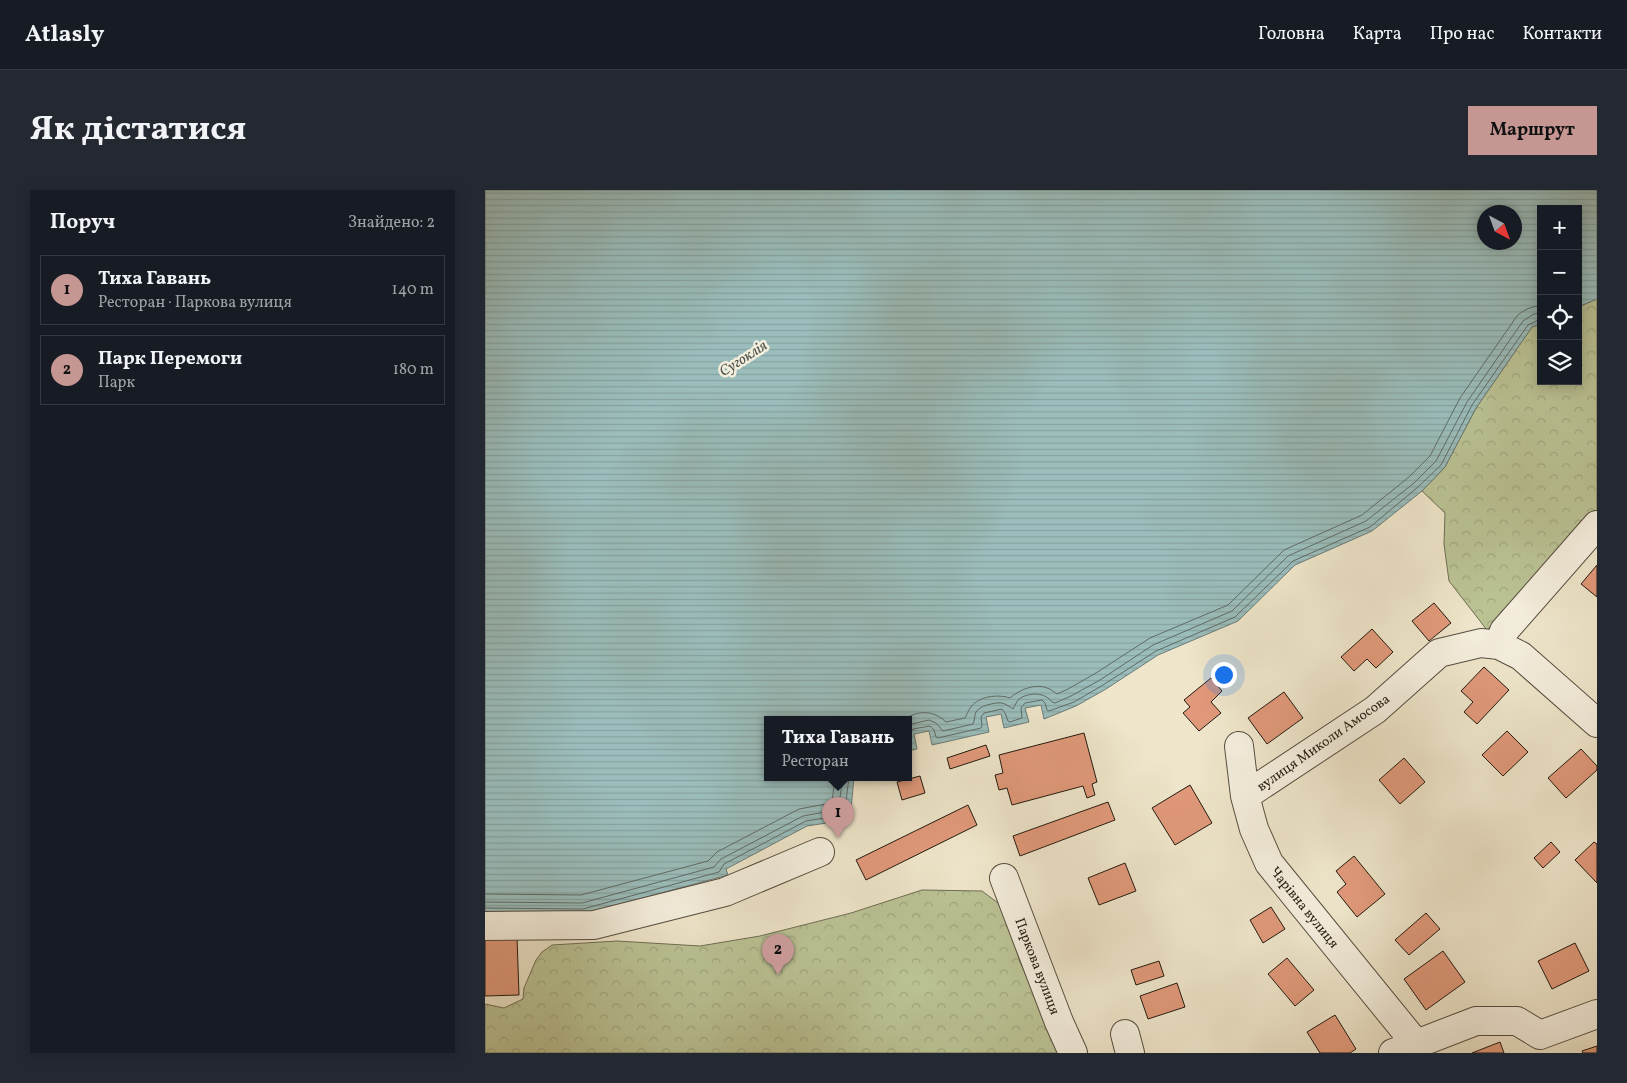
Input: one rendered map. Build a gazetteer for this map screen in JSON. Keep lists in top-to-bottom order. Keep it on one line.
{"streets":{"street":["вулиця Миколи Амосова","Чарівна вулиця","Паркова вулиця"]},"crossings":[["вулиця Миколи Амосова","Чарівна вулиця"]],"water":["Сугоклія"],"north":"bottom right","page":{"header":"Atlasly","nav":["Головна","Карта","Про нас","Контакти"],"title":"Як дістатися","buttons":"Маршрут","heading":["Поруч","Знайдено: 2"],"map_buttons":["+","−"],"list":[{"mark":"1","name":"Тиха Гавань","note":"Ресторан · Паркова вулиця","value":"140 m"},{"mark":"2","name":"Парк Перемоги","note":"Парк","value":"180 m"}],"popup":["Тиха Гавань","Ресторан"],"pins":["1","2"]}}
